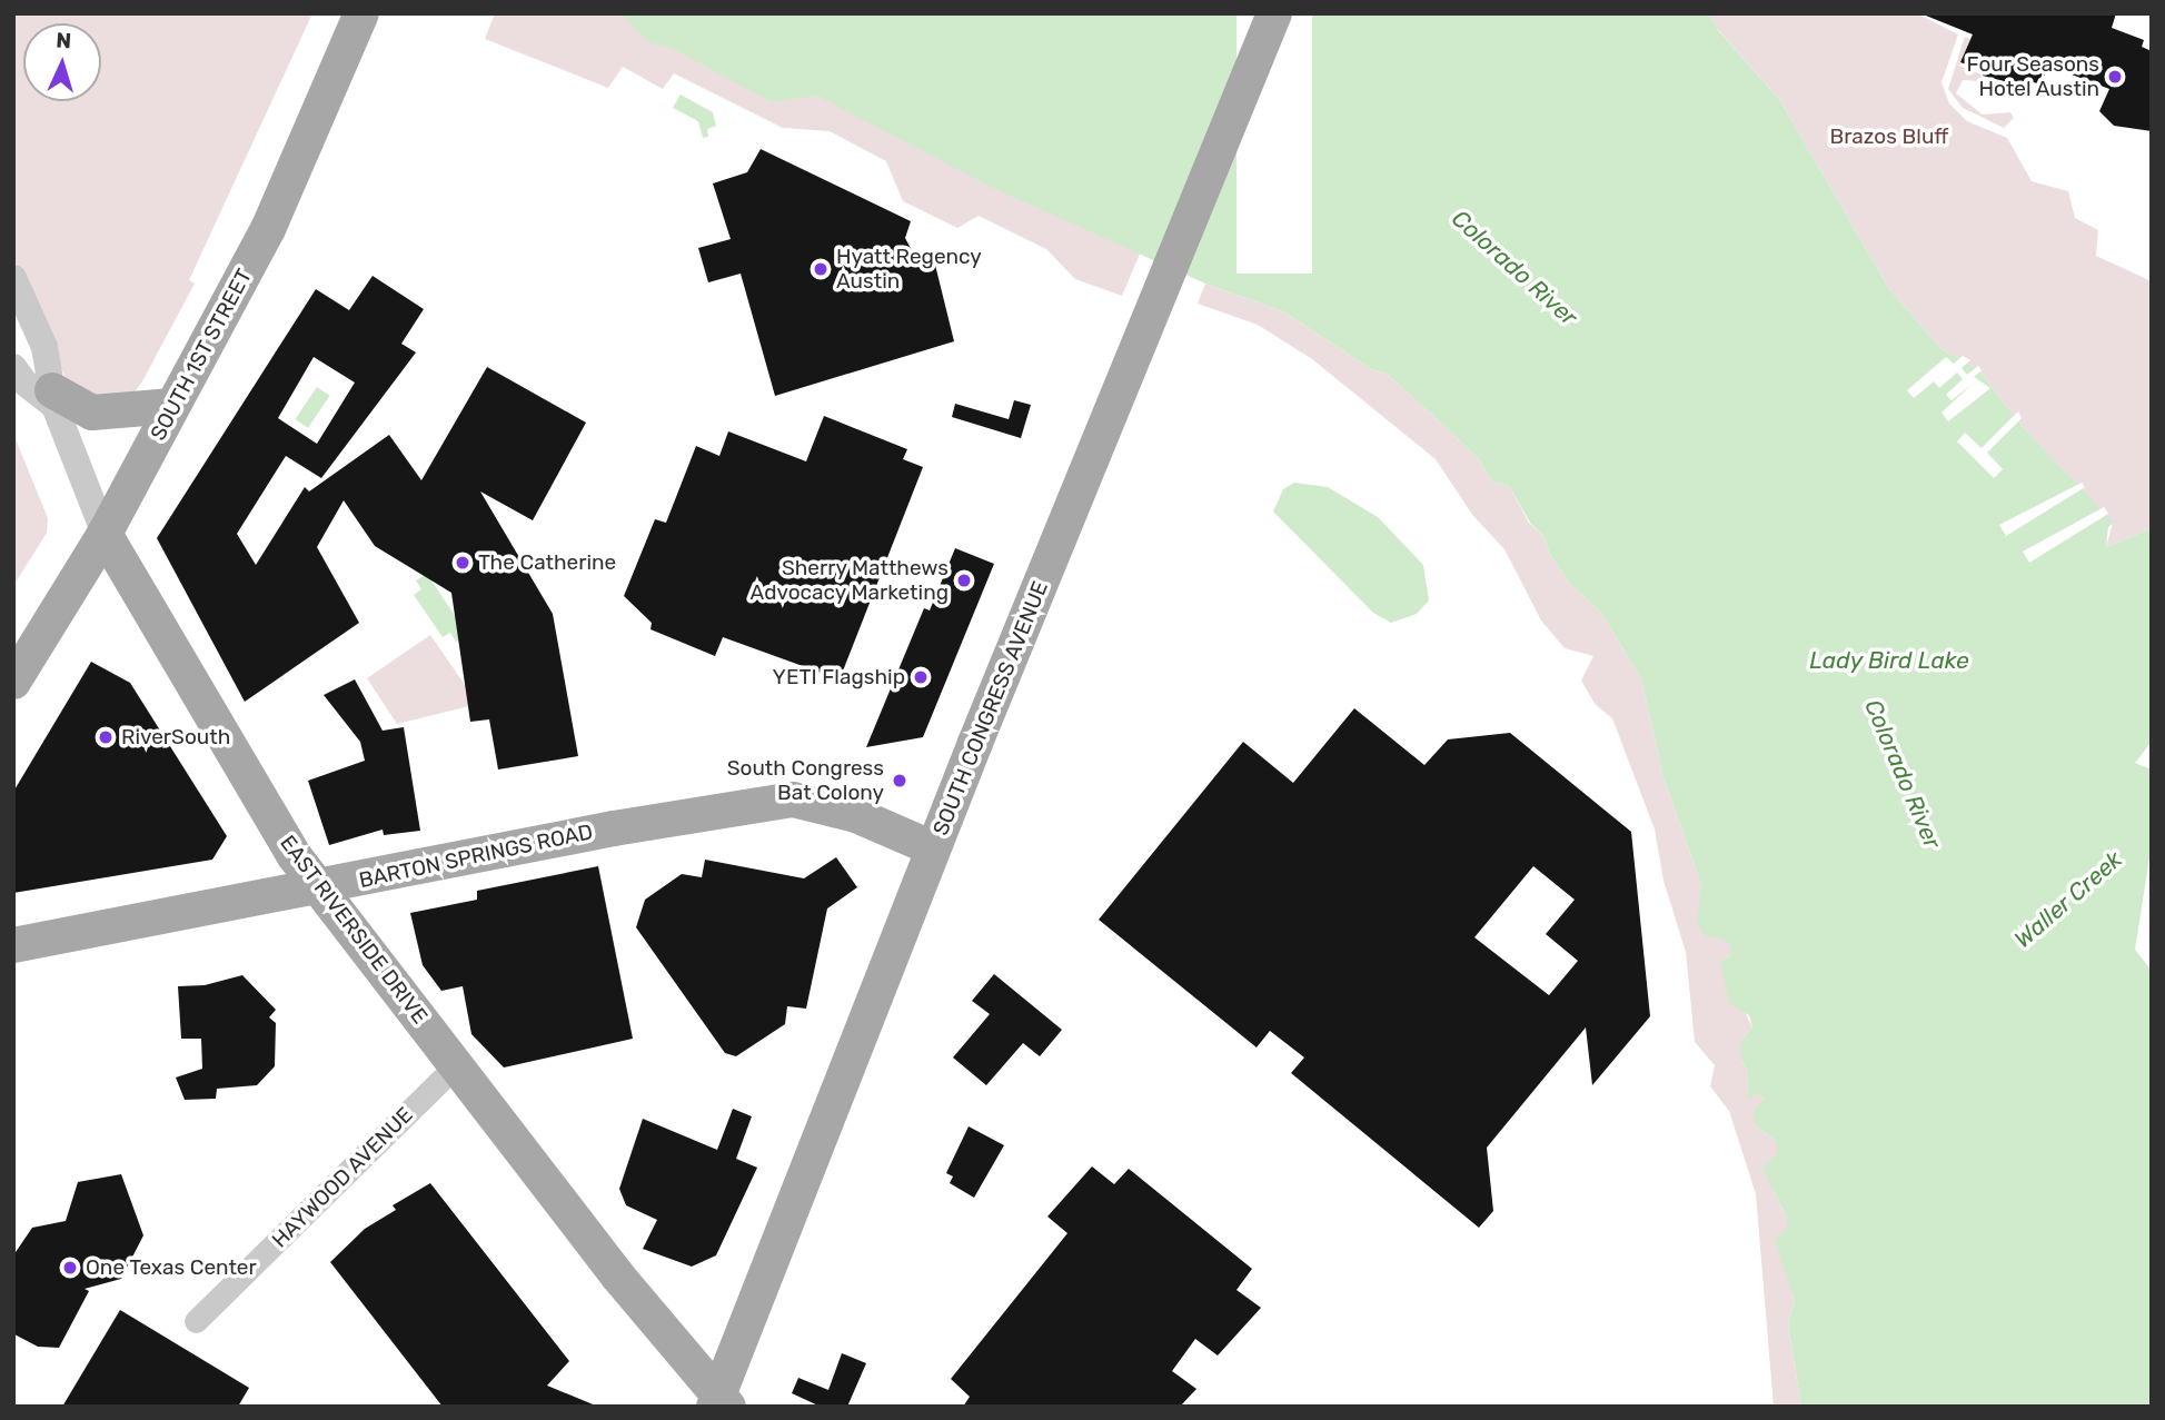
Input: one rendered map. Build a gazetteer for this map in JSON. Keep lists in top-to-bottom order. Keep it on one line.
{"streets":{"main road":["SOUTH 1ST STREET","SOUTH CONGRESS AVENUE","BARTON SPRINGS ROAD","EAST RIVERSIDE DRIVE"],"street":["HAYWOOD AVENUE"]},"crossings":[["SOUTH 1ST STREET","EAST RIVERSIDE DRIVE"],["SOUTH CONGRESS AVENUE","BARTON SPRINGS ROAD"],["SOUTH CONGRESS AVENUE","EAST RIVERSIDE DRIVE"],["BARTON SPRINGS ROAD","EAST RIVERSIDE DRIVE"],["EAST RIVERSIDE DRIVE","HAYWOOD AVENUE"]],"water":["Colorado River","Lady Bird Lake","Waller Creek"],"parks":["Brazos Bluff"],"places":["Four Seasons Hotel Austin","Hyatt Regency Austin","The Catherine","Sherry Matthews Advocacy Marketing","YETI Flagship","RiverSouth","South Congress Bat Colony","One Texas Center"],"north":"top"}
